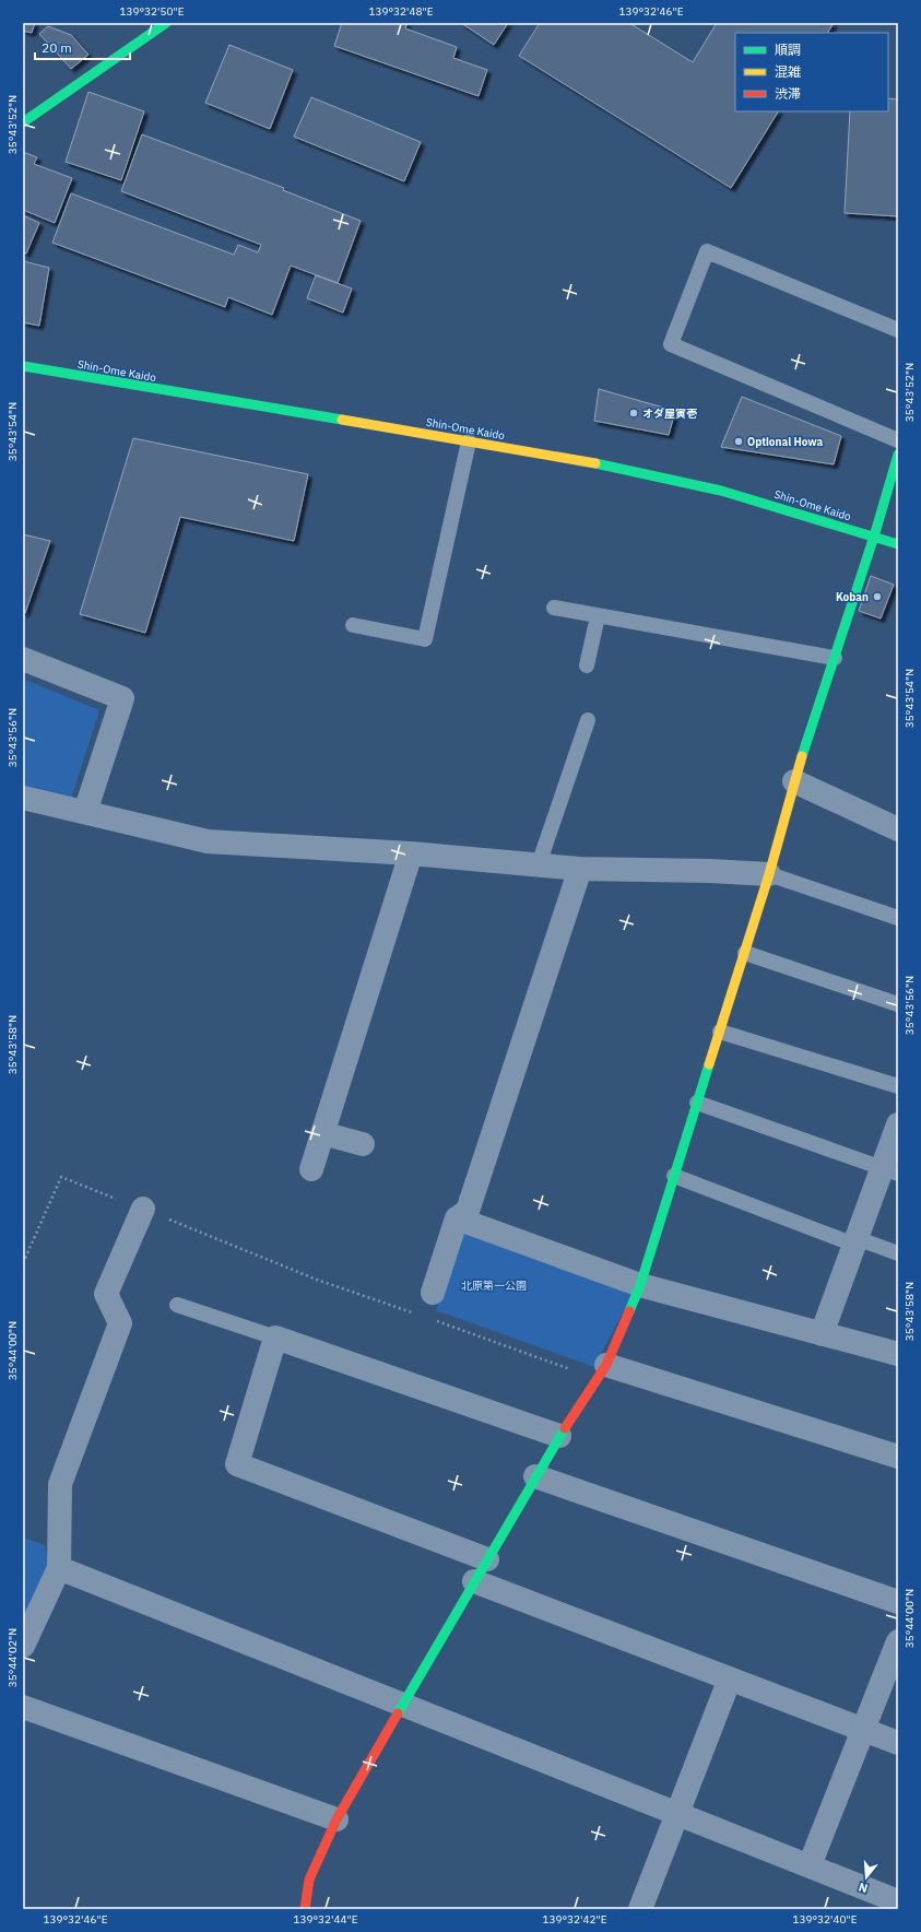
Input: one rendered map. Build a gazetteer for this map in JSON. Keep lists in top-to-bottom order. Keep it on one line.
{"streets":{"street":["Shin-Ome Kaido"]},"parks":["北原第一公園"],"places":["オダ屋寅壱","Optional Howa","Koban"],"legend":["順調","混雑","渋滞"],"scale_bar":"20 m","north":"bottom","coordinates":["139°32'50\"E","139°32'48\"E","139°32'46\"E","35°43'52\"N","35°43'54\"N","35°43'56\"N","35°43'58\"N","35°44'00\"N","35°44'02\"N","139°32'44\"E","139°32'42\"E","139°32'40\"E"]}
